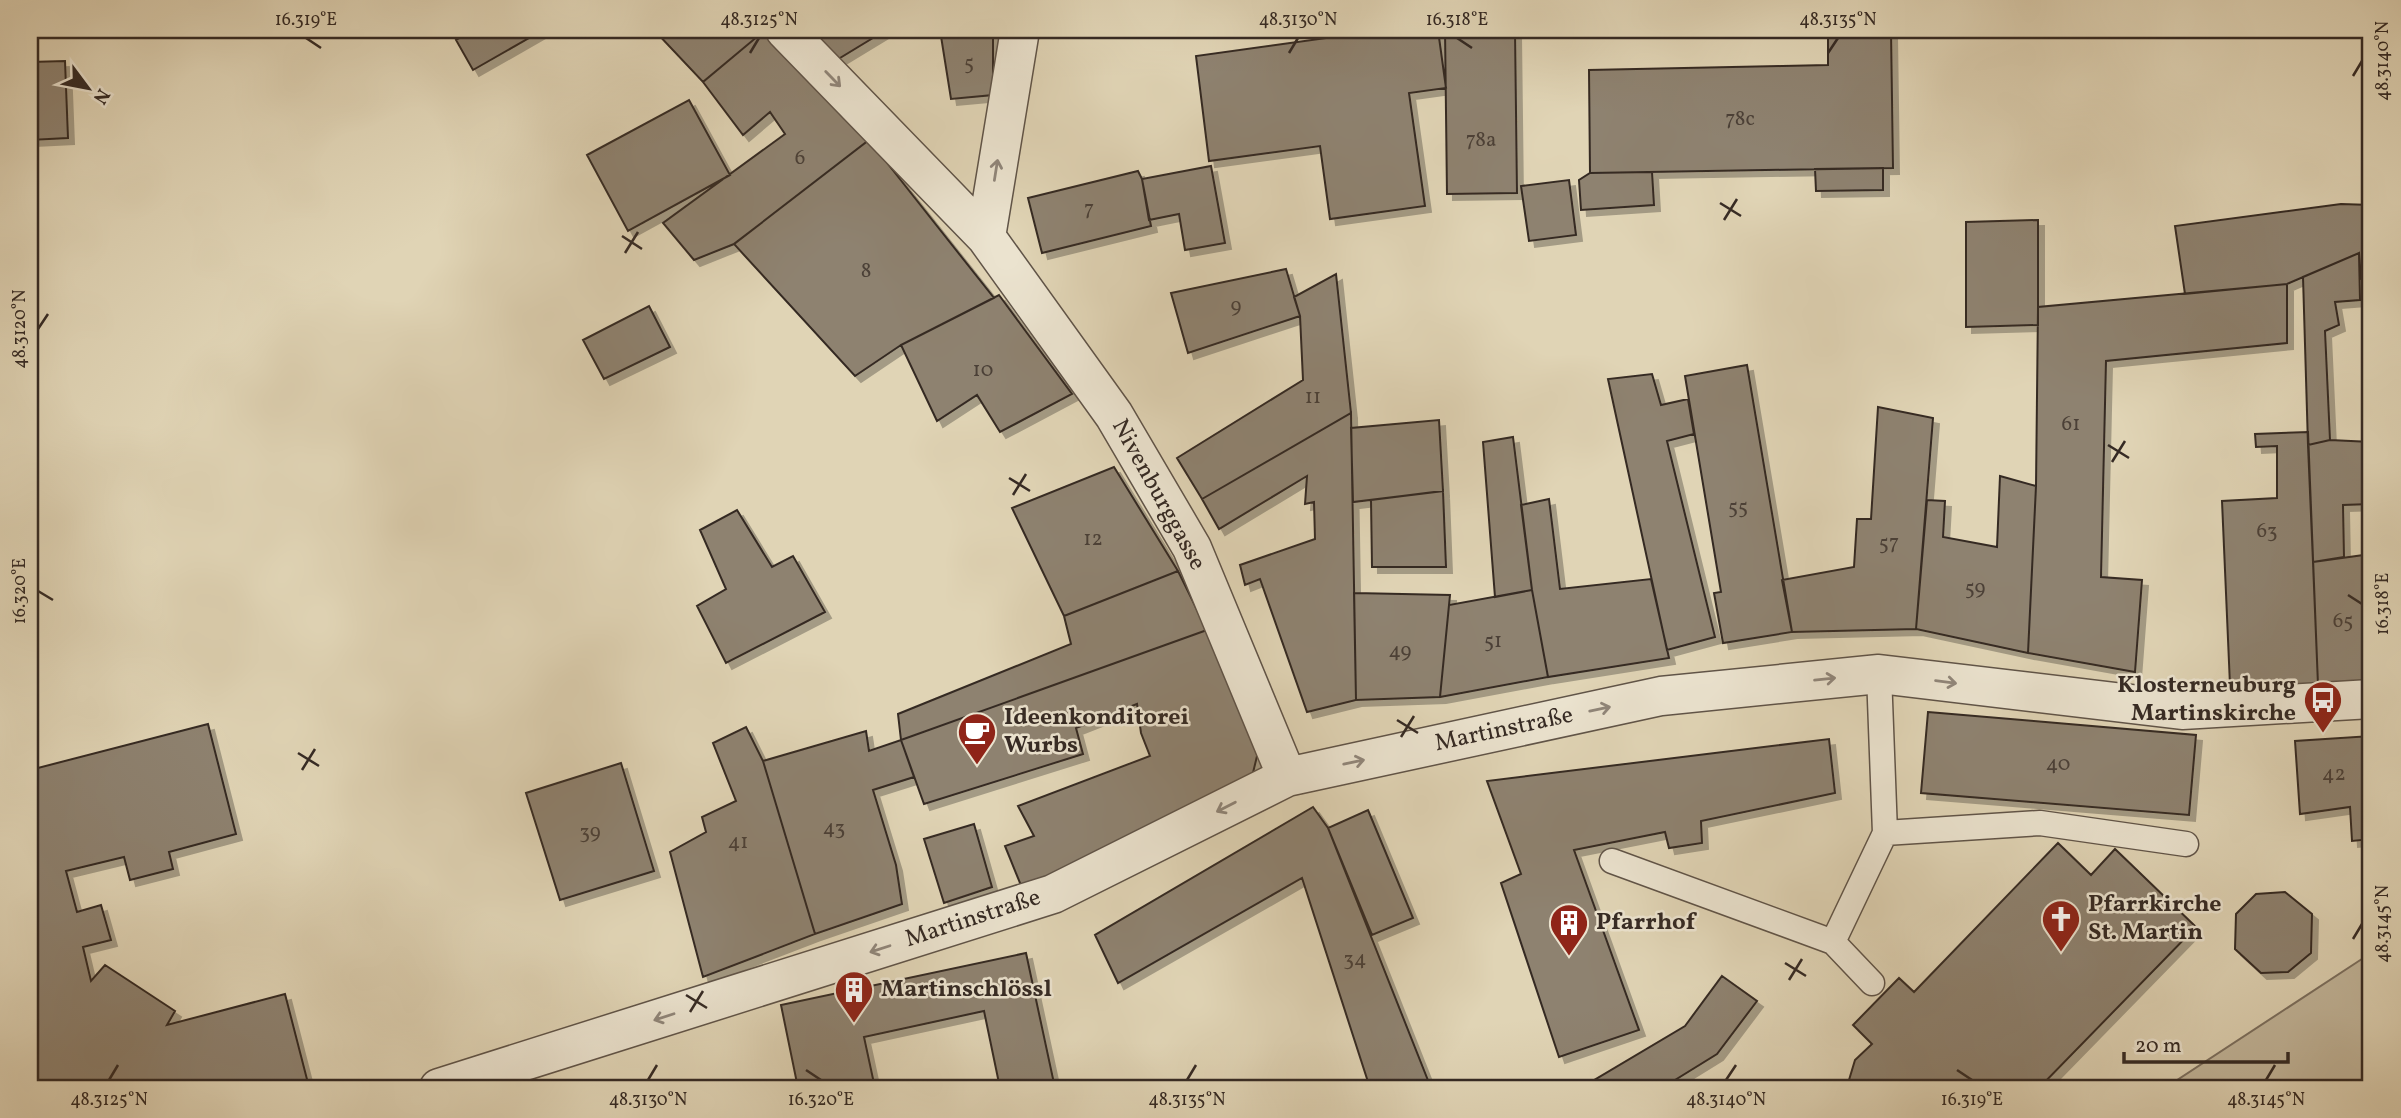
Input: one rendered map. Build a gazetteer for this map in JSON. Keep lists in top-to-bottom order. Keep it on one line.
{"streets":{"street":["Nivenburggasse","Martinstraße"]},"crossings":[["Nivenburggasse","Martinstraße"]],"places":{"bus stop":["Klosterneuburg Martinskirche"],"cafe":["Ideenkonditorei Wurbs"],"church":["Pfarrkirche St. Martin"],"building":["Pfarrhof","Martinschlössl"]},"house_numbers":["5","78c","78a","6","7","8","9","10","11","61","55","63","12","57","59","65","51","49","40","42","43","39","41","34"],"scale_bar":"20 m","north":"bottom right","coordinates":["16.319°E","48.3125°N","48.3130°N","16.318°E","48.3135°N","48.3140°N","48.3120°N","16.320°E","48.3145°N"]}
